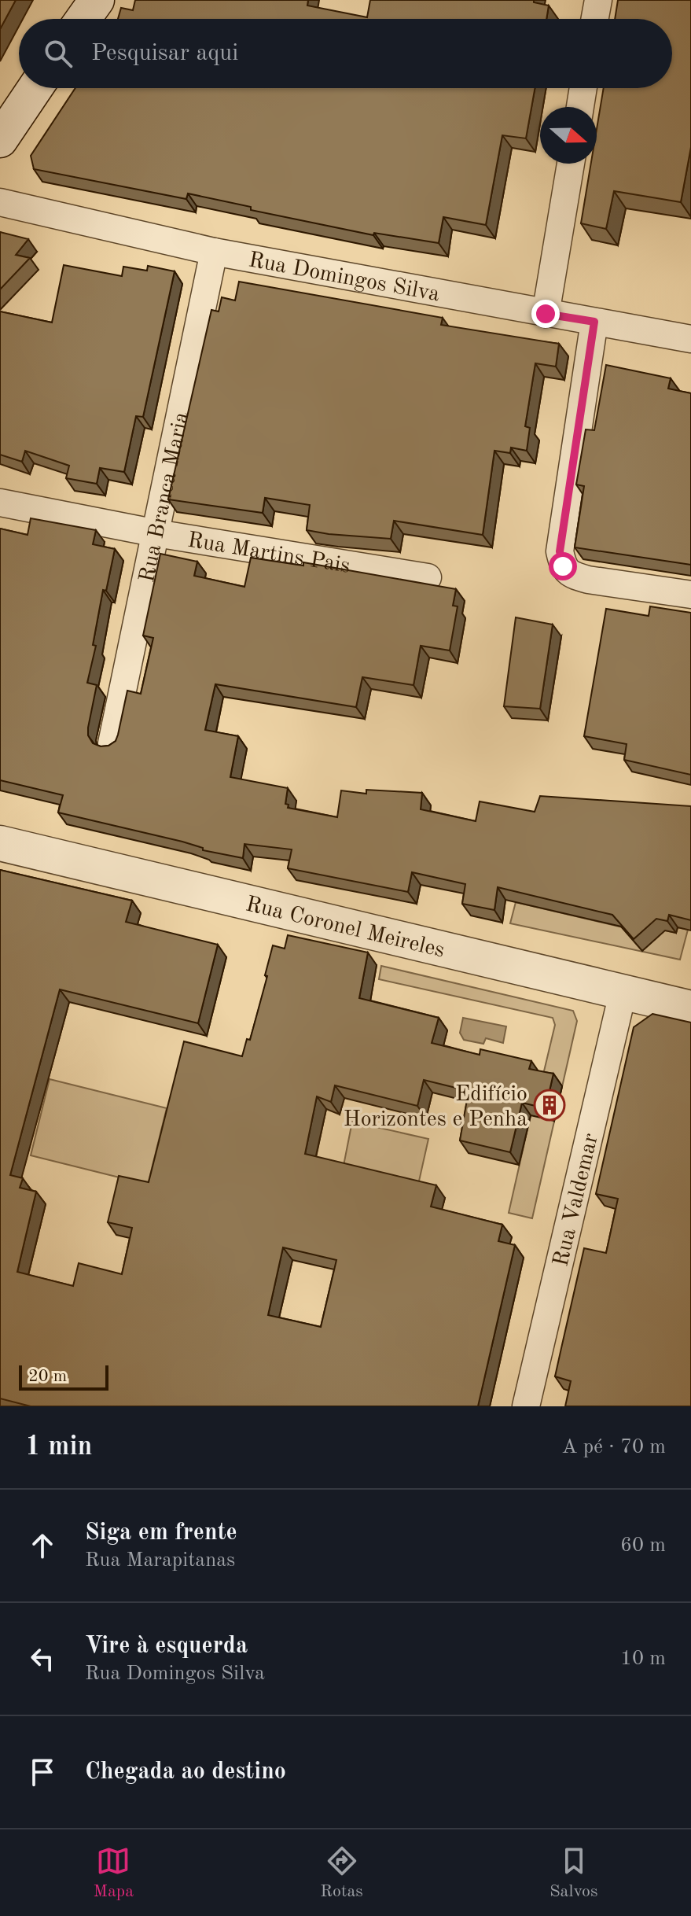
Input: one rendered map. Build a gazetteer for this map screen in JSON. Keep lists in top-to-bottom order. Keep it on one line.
{"streets":{"street":["Rua Domingos Silva","Rua Branca Maria","Rua Martins Pais","Rua Coronel Meireles","Rua Valdemar"]},"crossings":[["Rua Domingos Silva","Rua Branca Maria"],["Rua Branca Maria","Rua Martins Pais"],["Rua Coronel Meireles","Rua Valdemar"]],"places":{"building":["Edifício Horizontes e Penha"]},"scale_bar":"20 m","north":"right","page":{"search":"Pesquisar aqui","scale":"20 m","heading":["1 min","A pé · 70 m"],"list":[["Siga em frente","Rua Marapitanas","60 m"],["Vire à esquerda","Rua Domingos Silva","10 m"],"Chegada ao destino"],"nav":["Mapa","Rotas","Salvos"]}}
